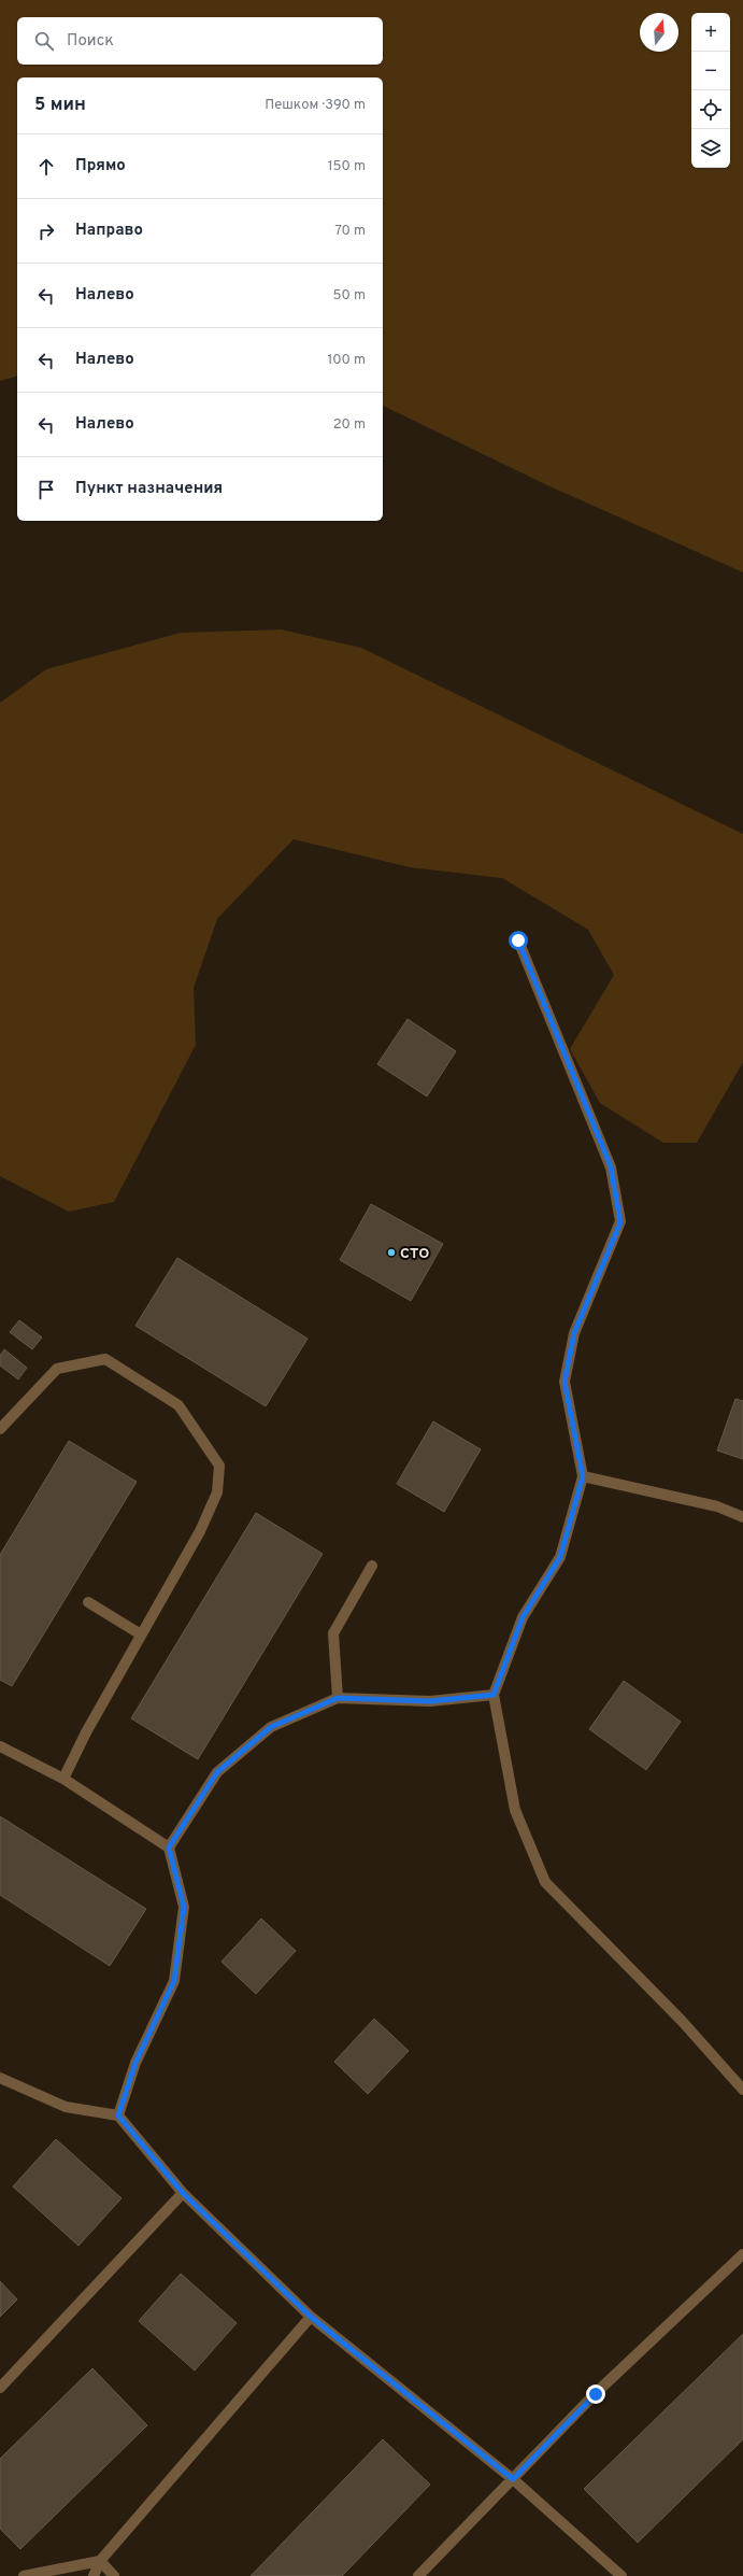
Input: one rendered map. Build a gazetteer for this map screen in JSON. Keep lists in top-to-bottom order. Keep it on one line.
{"places":["СТО"],"north":"top","page":{"map_buttons":["+","−"],"search":"Поиск","heading":["5 мин","Пешком · 390 m"],"list":[["Прямо","150 m"],["Направо","70 m"],["Налево","50 m"],["Налево","100 m"],["Налево","20 m"],"Пункт назначения"]}}
